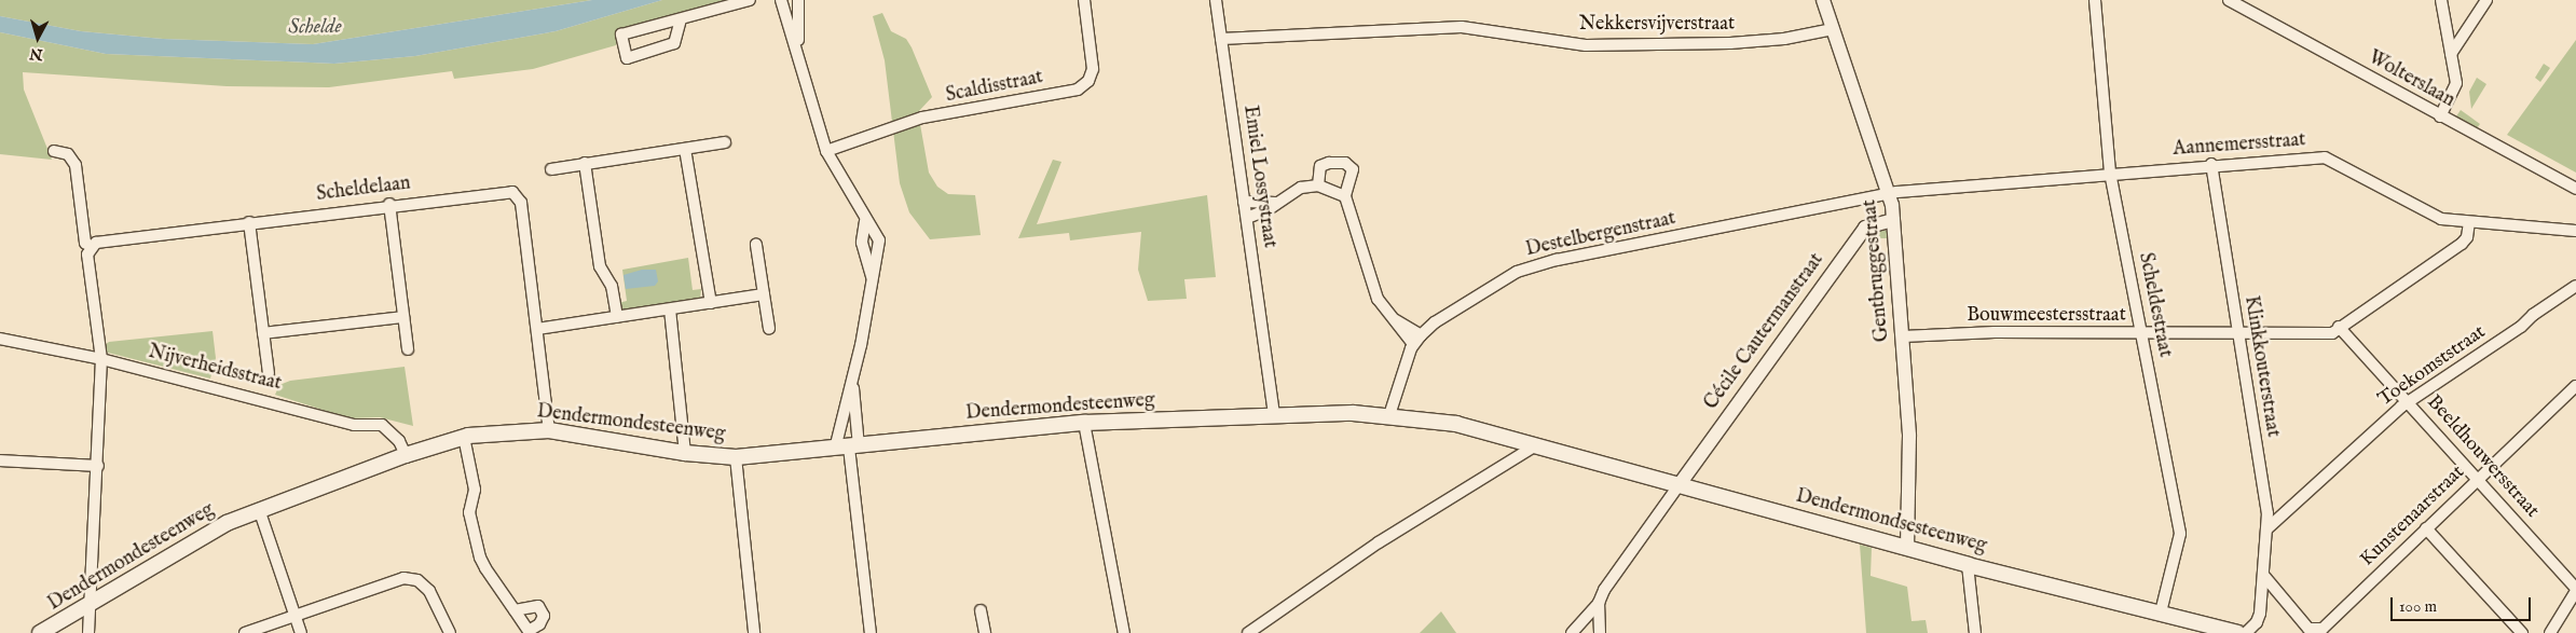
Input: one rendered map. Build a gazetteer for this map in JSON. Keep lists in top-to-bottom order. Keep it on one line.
{"streets":{"main road":["Dendermondesteenweg","Dendermondsesteenweg"],"street":["Nekkersvijverstraat","Wolterslaan","Scaldisstraat","Aannemersstraat","Emiel Lossystraat","Scheldelaan","Destelbergenstraat","Gentbruggestraat","Scheldestraat","Bouwmeestersstraat","Cécile Cautermanstraat","Klinkkouterstraat","Toekomststraat","Nijverheidsstraat","Beeldhouwersstraat","Kunstenaarstraat"]},"crossings":[["Nekkersvijverstraat","Emiel Lossystraat"],["Nekkersvijverstraat","Gentbruggestraat"],["Aannemersstraat","Destelbergenstraat"],["Aannemersstraat","Gentbruggestraat"],["Aannemersstraat","Scheldestraat"],["Aannemersstraat","Bouwmeestersstraat"],["Aannemersstraat","Klinkkouterstraat"],["Emiel Lossystraat","Dendermondesteenweg"],["Scheldelaan","Dendermondesteenweg"],["Destelbergenstraat","Gentbruggestraat"],["Gentbruggestraat","Bouwmeestersstraat"],["Gentbruggestraat","Cécile Cautermanstraat"],["Gentbruggestraat","Dendermondsesteenweg"],["Scheldestraat","Bouwmeestersstraat"],["Scheldestraat","Dendermondsesteenweg"],["Bouwmeestersstraat","Klinkkouterstraat"],["Bouwmeestersstraat","Beeldhouwersstraat"],["Cécile Cautermanstraat","Dendermondsesteenweg"],["Klinkkouterstraat","Toekomststraat"],["Klinkkouterstraat","Kunstenaarstraat"],["Toekomststraat","Beeldhouwersstraat"],["Nijverheidsstraat","Dendermondesteenweg"],["Dendermondesteenweg","Dendermondsesteenweg"],["Beeldhouwersstraat","Kunstenaarstraat"]],"water":["Schelde"],"scale_bar":"100 m","north":"bottom"}
